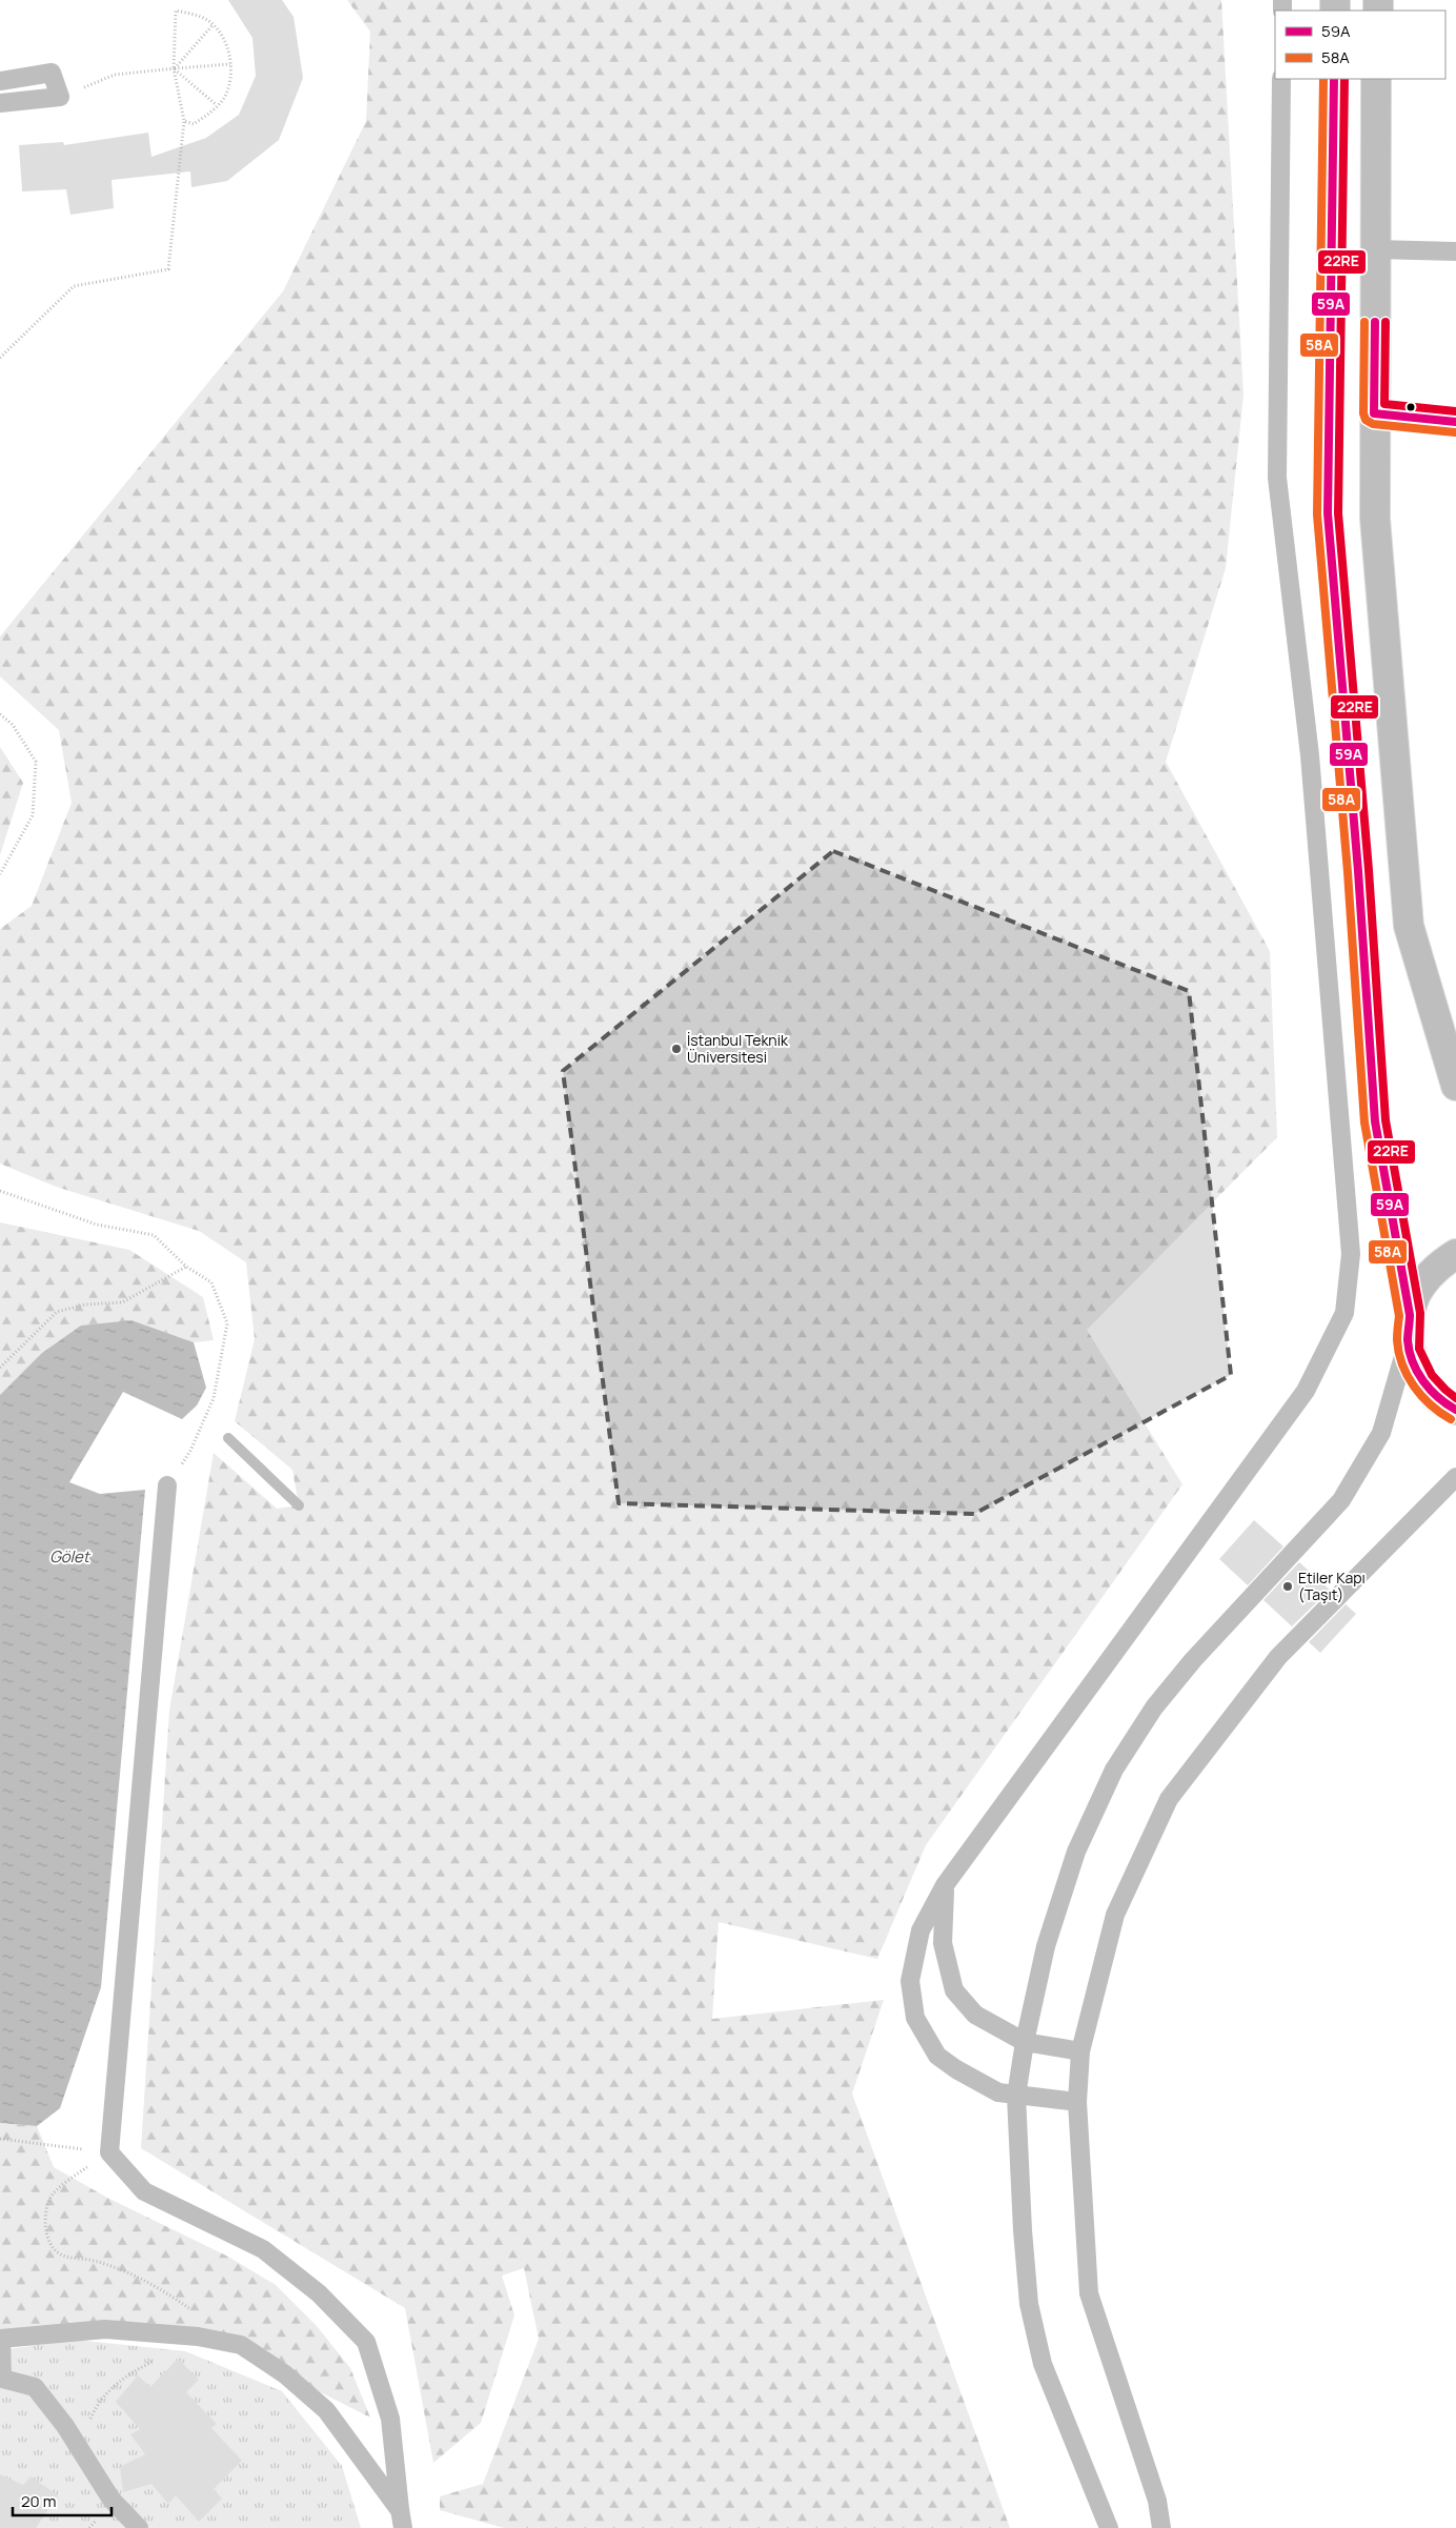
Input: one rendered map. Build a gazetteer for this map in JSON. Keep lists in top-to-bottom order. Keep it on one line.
{"water":["Gölet"],"places":["İstanbul Teknik Üniversitesi","Etiler Kapı (Taşıt)"],"lines":["transit line 59A","transit line 58A","transit line 22RE"],"legend":["59A","58A"],"scale_bar":"20 m"}
